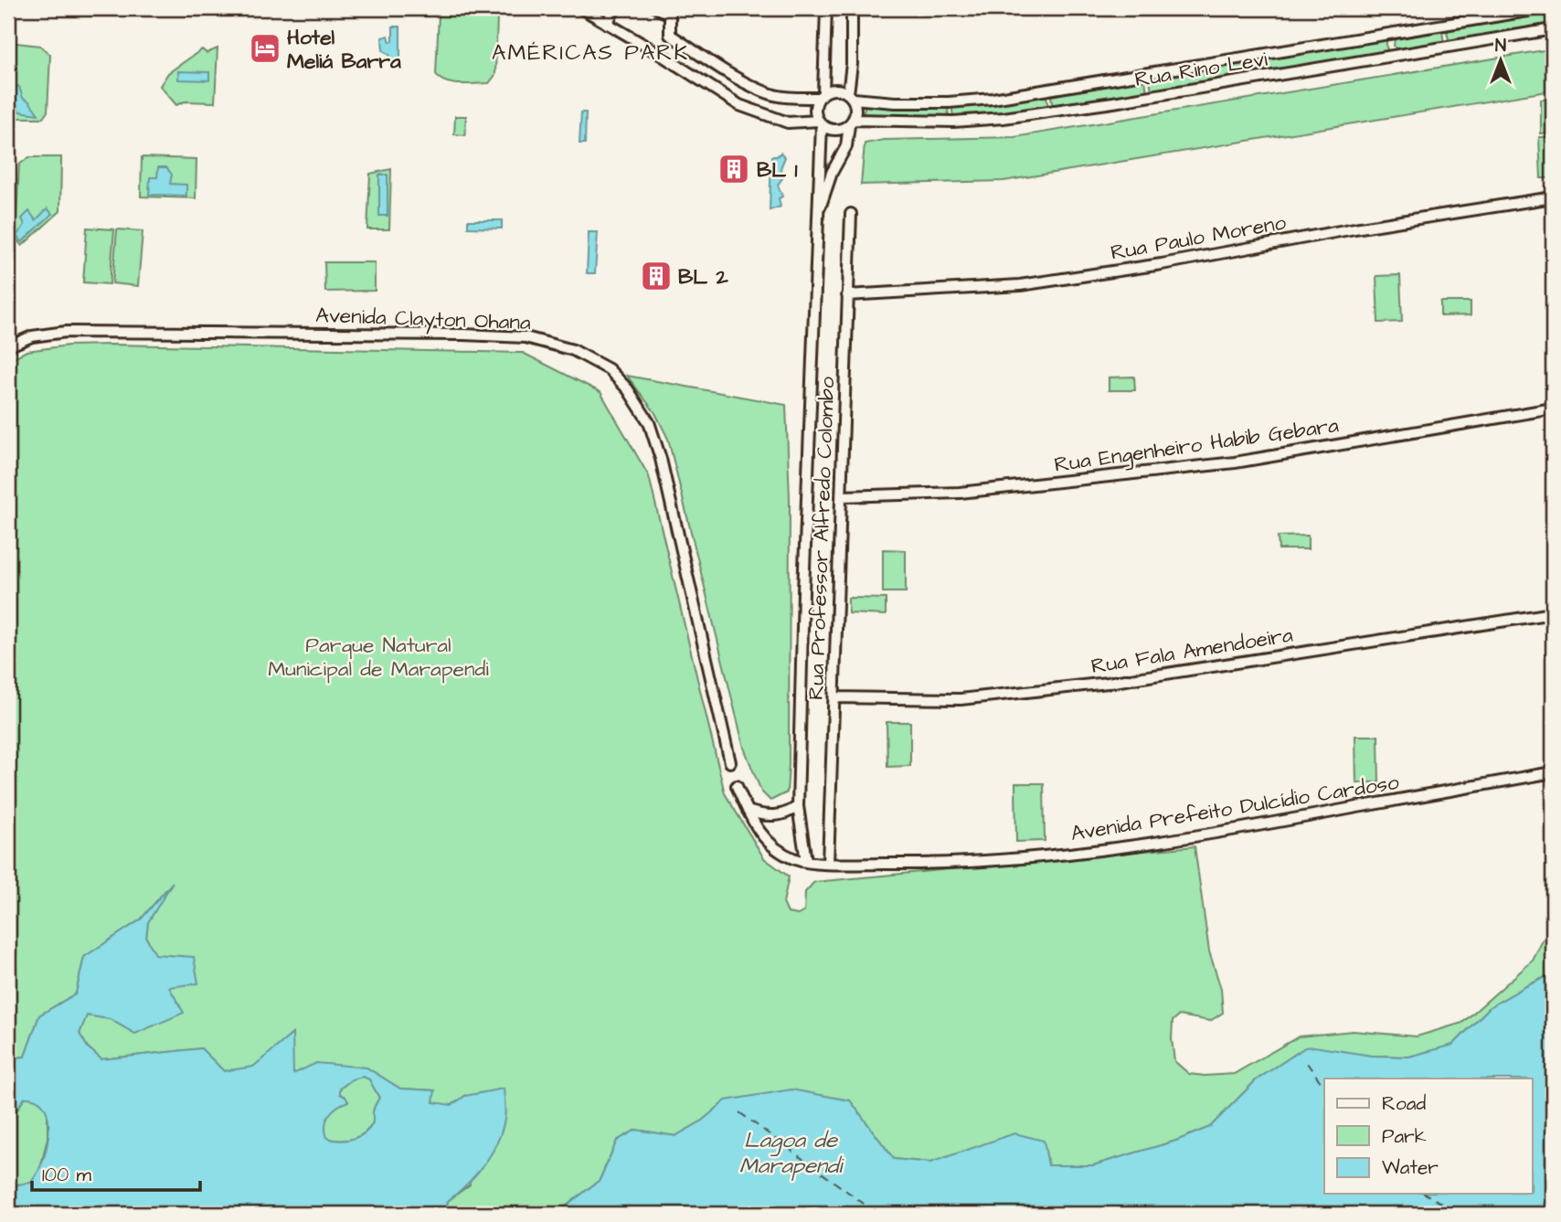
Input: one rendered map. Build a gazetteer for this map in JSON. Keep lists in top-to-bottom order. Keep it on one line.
{"streets":{"street":["Rua Rino Levi","Rua Paulo Moreno","Avenida Clayton Ohana","Rua Engenheiro Habib Gebara","Rua Professor Alfredo Colombo","Rua Fala Amendoeira","Avenida Prefeito Dulcídio Cardoso"]},"crossings":[["Rua Rino Levi","Rua Professor Alfredo Colombo"],["Rua Paulo Moreno","Rua Professor Alfredo Colombo"],["Rua Engenheiro Habib Gebara","Rua Professor Alfredo Colombo"],["Rua Professor Alfredo Colombo","Rua Fala Amendoeira"],["Rua Professor Alfredo Colombo","Avenida Prefeito Dulcídio Cardoso"]],"districts":["AMÉRICAS PARK"],"water":["Lagoa de Marapendi"],"parks":["Parque Natural Municipal de Marapendi"],"places":{"hotel":["Hotel Meliá Barra"],"building":["BL 1","BL 2"]},"legend":["Road","Park","Water"],"scale_bar":"100 m","north":"top"}
